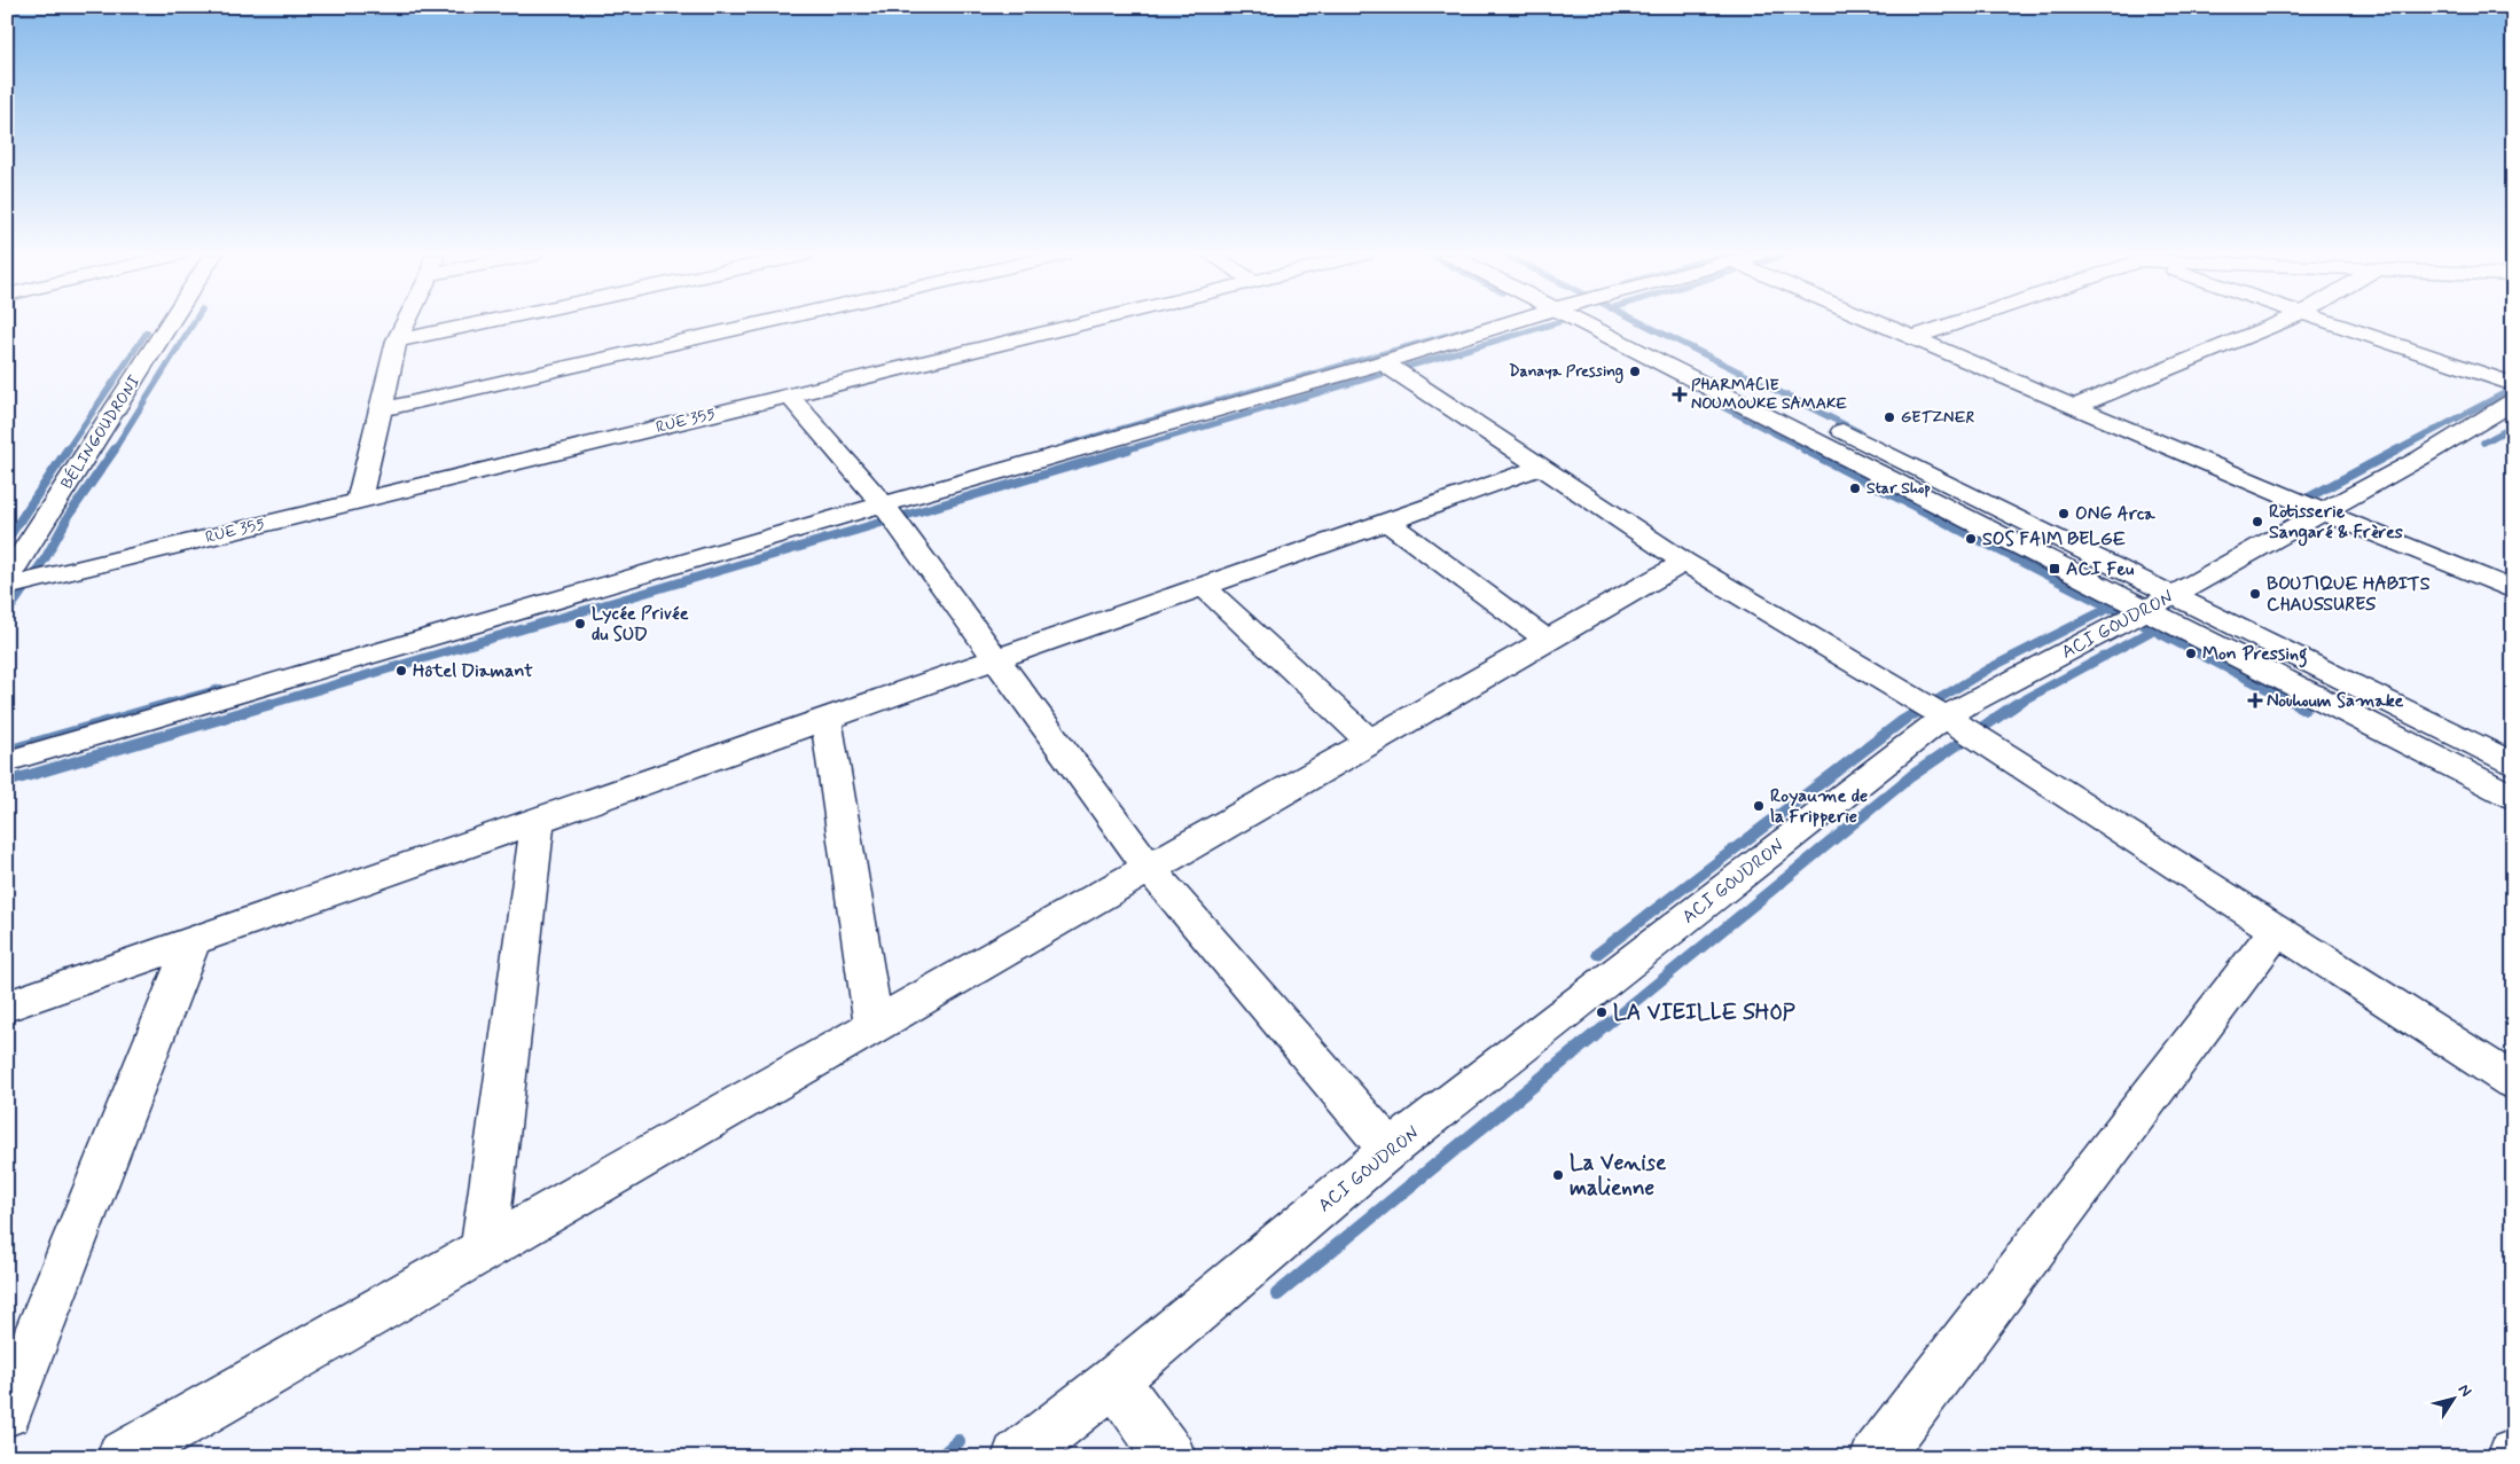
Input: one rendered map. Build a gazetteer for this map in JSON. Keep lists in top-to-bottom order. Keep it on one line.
{"streets":{"street":["RUE 355","BÉLINGOUDRONI","ACI GOUDRON"]},"places":{"other":["Danaya Pressing","GETZNER","Star Shop","ONG Arca","Rotisserie Sangaré & Frères","SOS FAIM BELGE","BOUTIQUE HABITS CHAUSSURES","Lycée Privée du SUD","Mon Pressing","Hôtel Diamant","Royaume de la Fripperie","LA VIEILLE SHOP","La Venise malienne"],"health":["PHARMACIE NOUMOUKE SAMAKE","Nouhoum Samake"],"transit":["ACI Feu"]},"north":"top right"}
